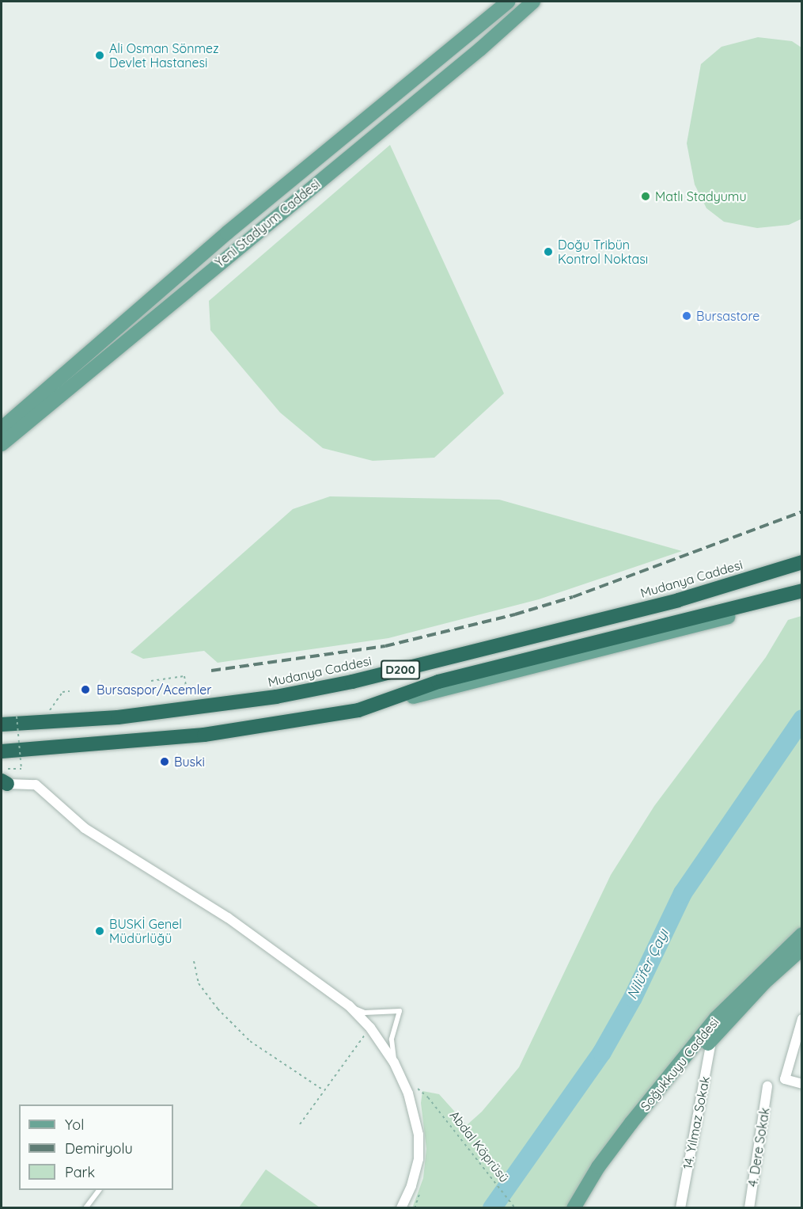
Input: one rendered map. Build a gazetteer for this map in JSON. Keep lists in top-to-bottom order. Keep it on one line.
{"streets":{"highway":["Mudanya Caddesi","D200"],"main road":["Yeni Stadyum Caddesi","Soğukkuyu Caddesi"],"street":["14. Yılmaz Sokak","4. Dere Sokak"],"path":["Abdal Köprüsü"]},"crossings":[["Soğukkuyu Caddesi","14. Yılmaz Sokak"]],"water":["Nilüfer Çayı"],"places":["Ali Osman Sönmez Devlet Hastanesi","Matlı Stadyumu","Doğu Tribün Kontrol Noktası","Bursastore","Bursaspor/Acemler","Buski","BUSKİ Genel Müdürlüğü"],"legend":["Yol","Demiryolu","Park"]}
